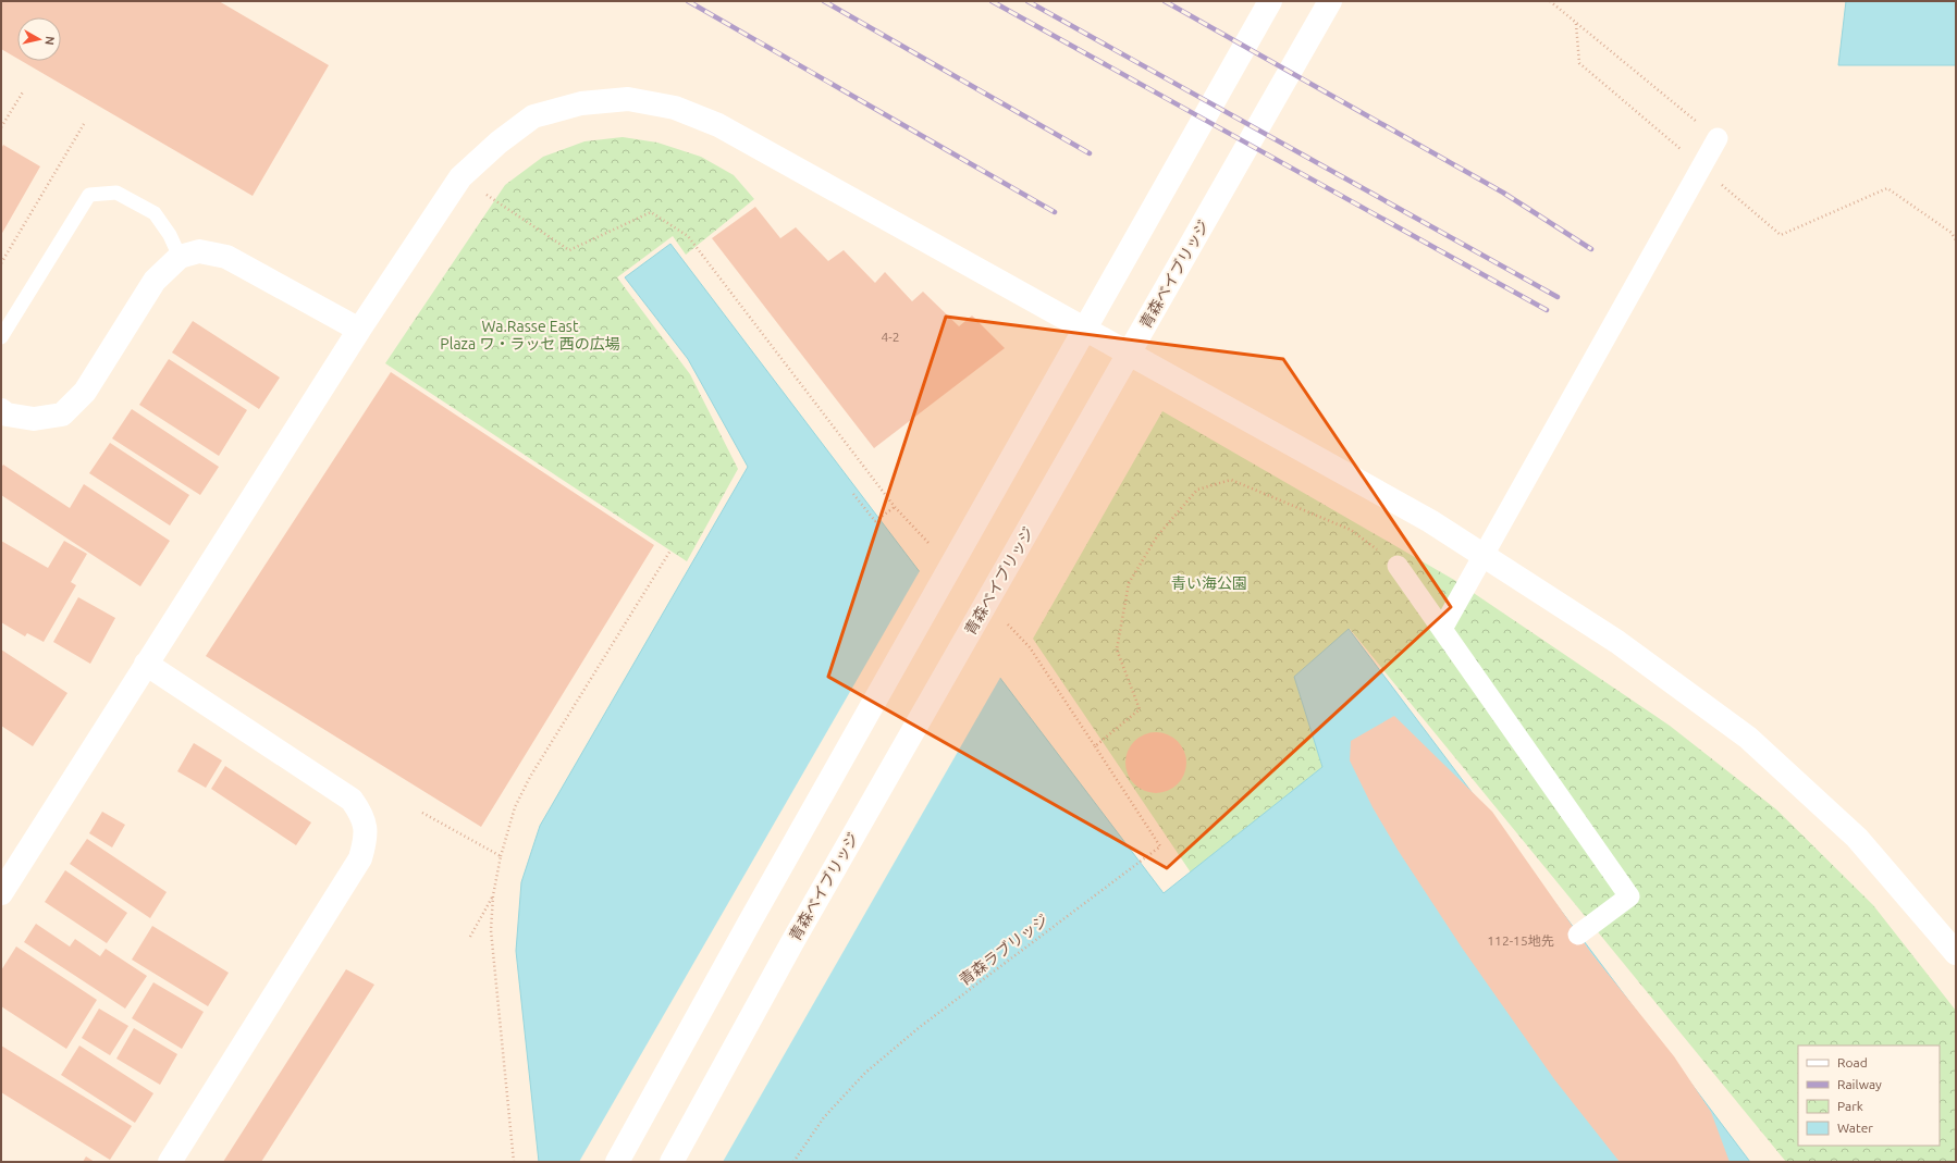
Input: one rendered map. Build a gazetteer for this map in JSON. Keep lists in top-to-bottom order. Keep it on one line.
{"streets":{"street":["青森ベイブリッジ"],"path":["青森ラブリッジ"]},"parks":["Wa.Rasse East Plaza ワ・ラッセ 西の広場","青い海公園"],"house_numbers":["4-2","112-15地先"],"legend":["Road","Railway","Park","Water"],"north":"right"}
